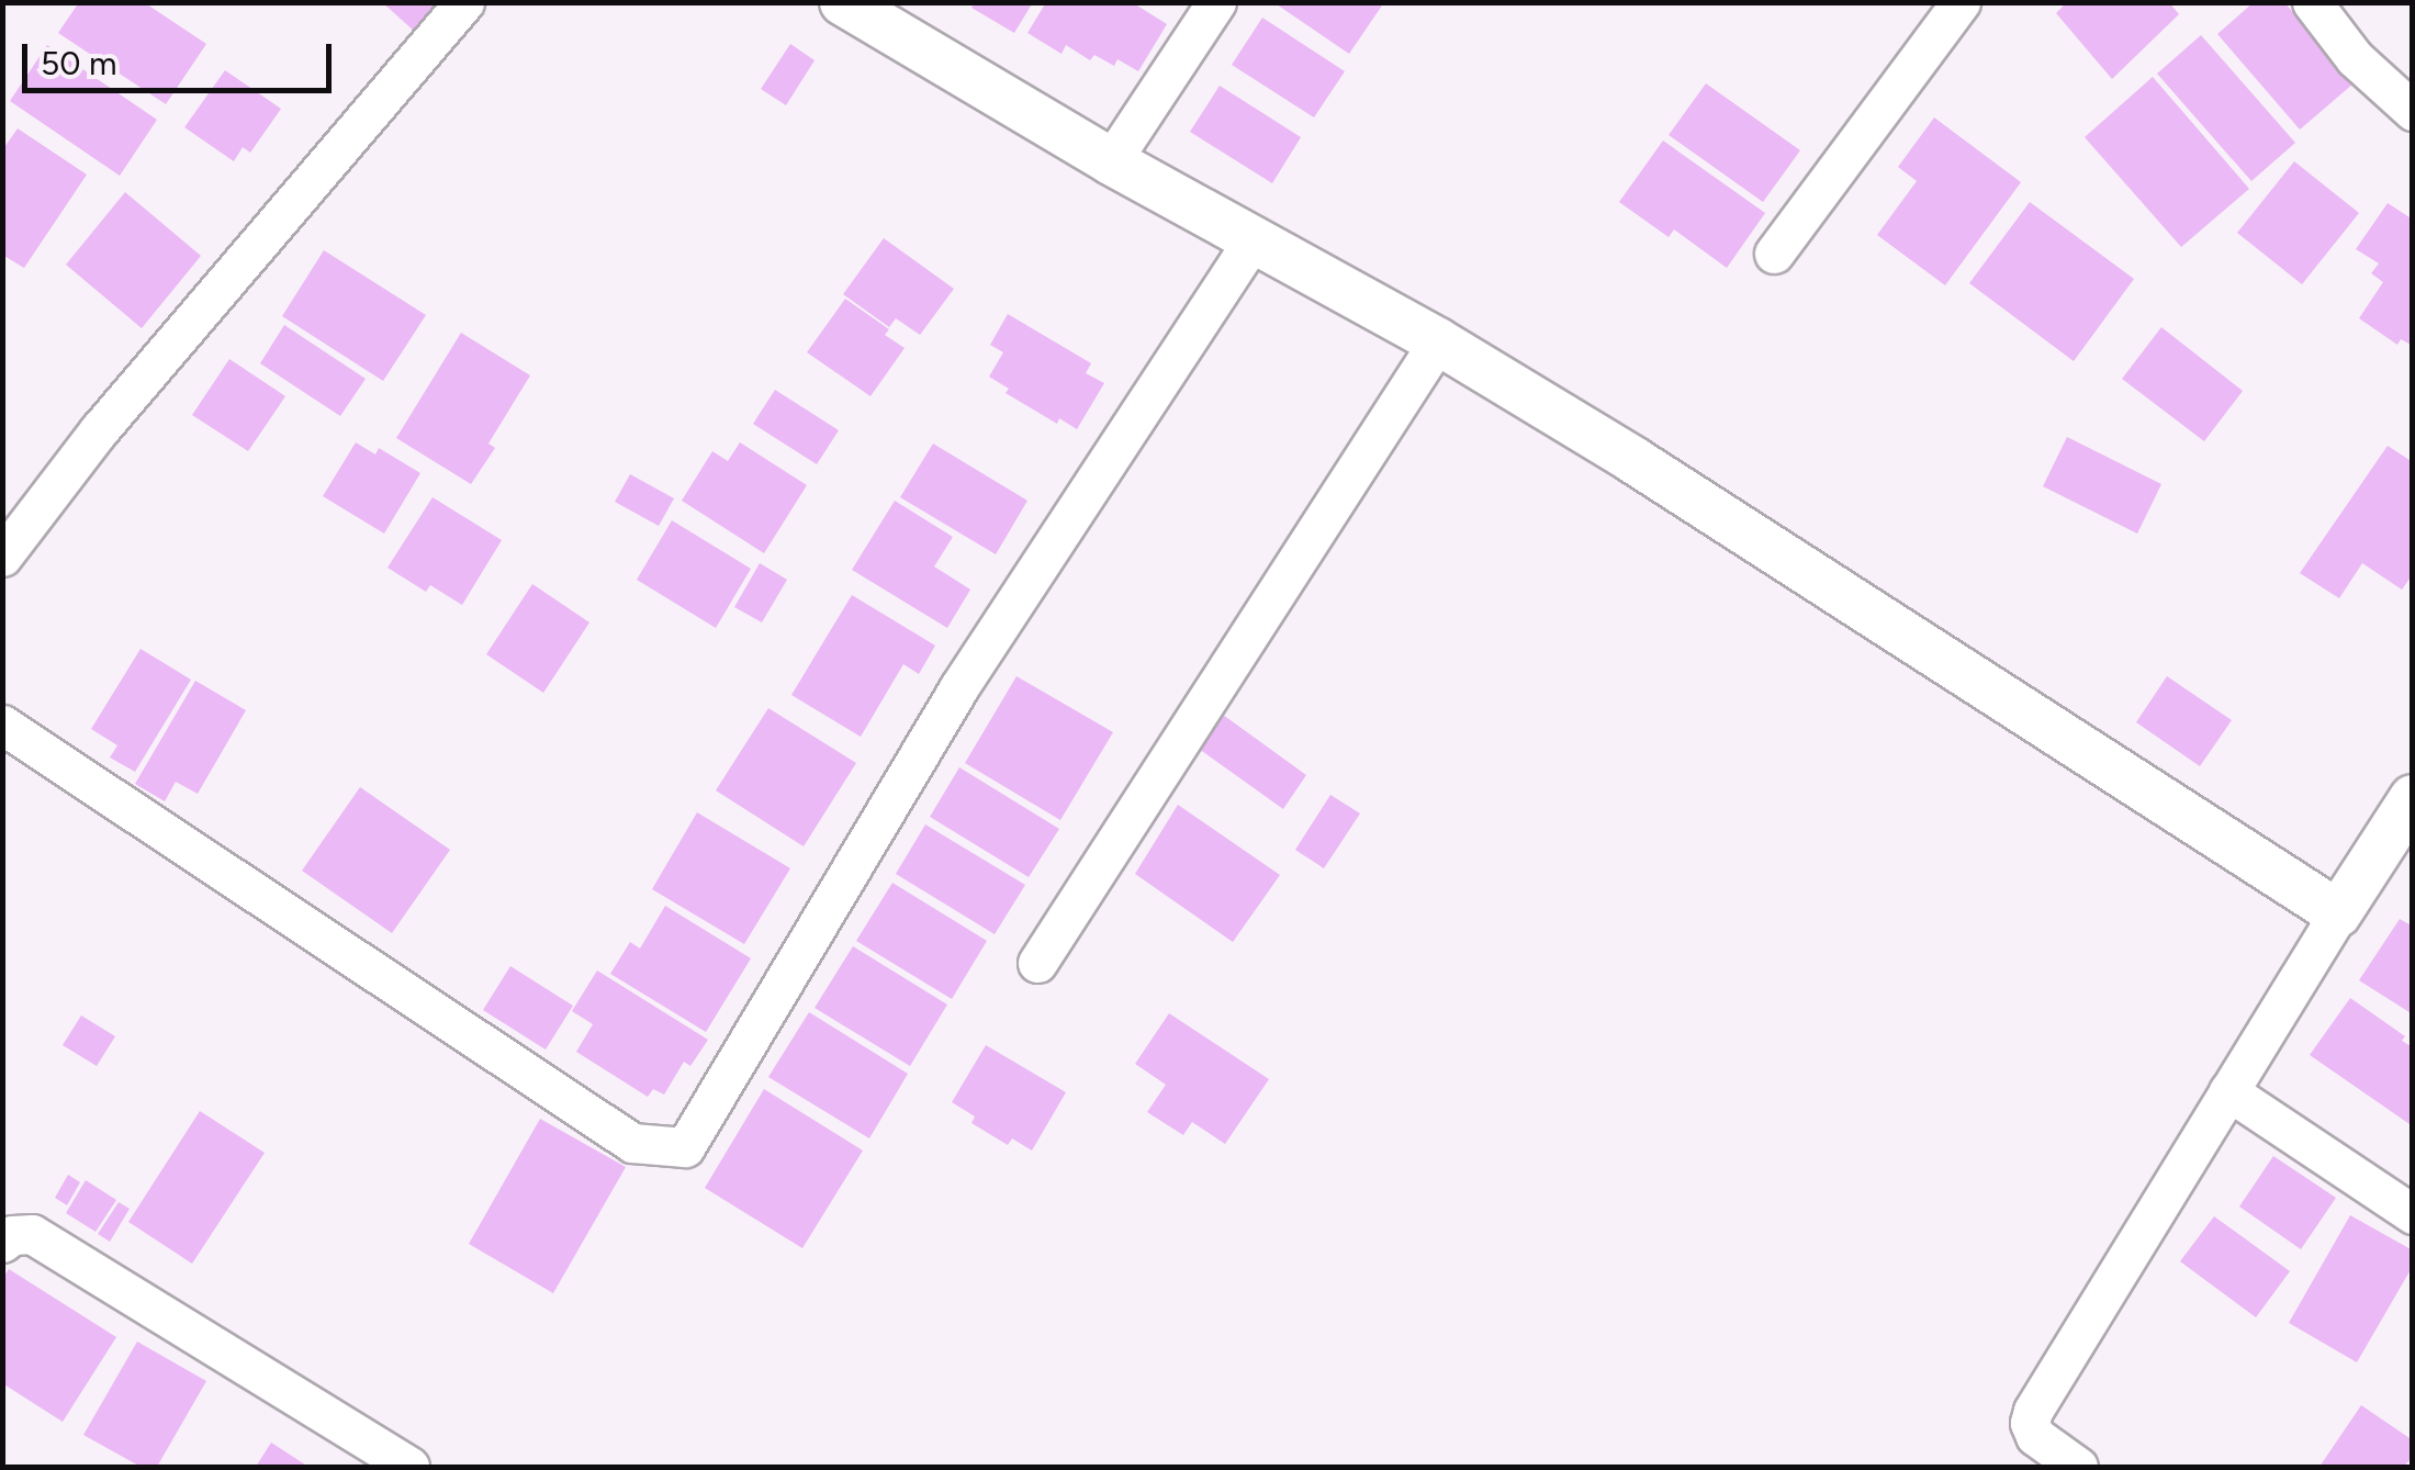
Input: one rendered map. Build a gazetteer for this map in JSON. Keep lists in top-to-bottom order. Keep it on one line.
{"scale_bar":"50 m"}
